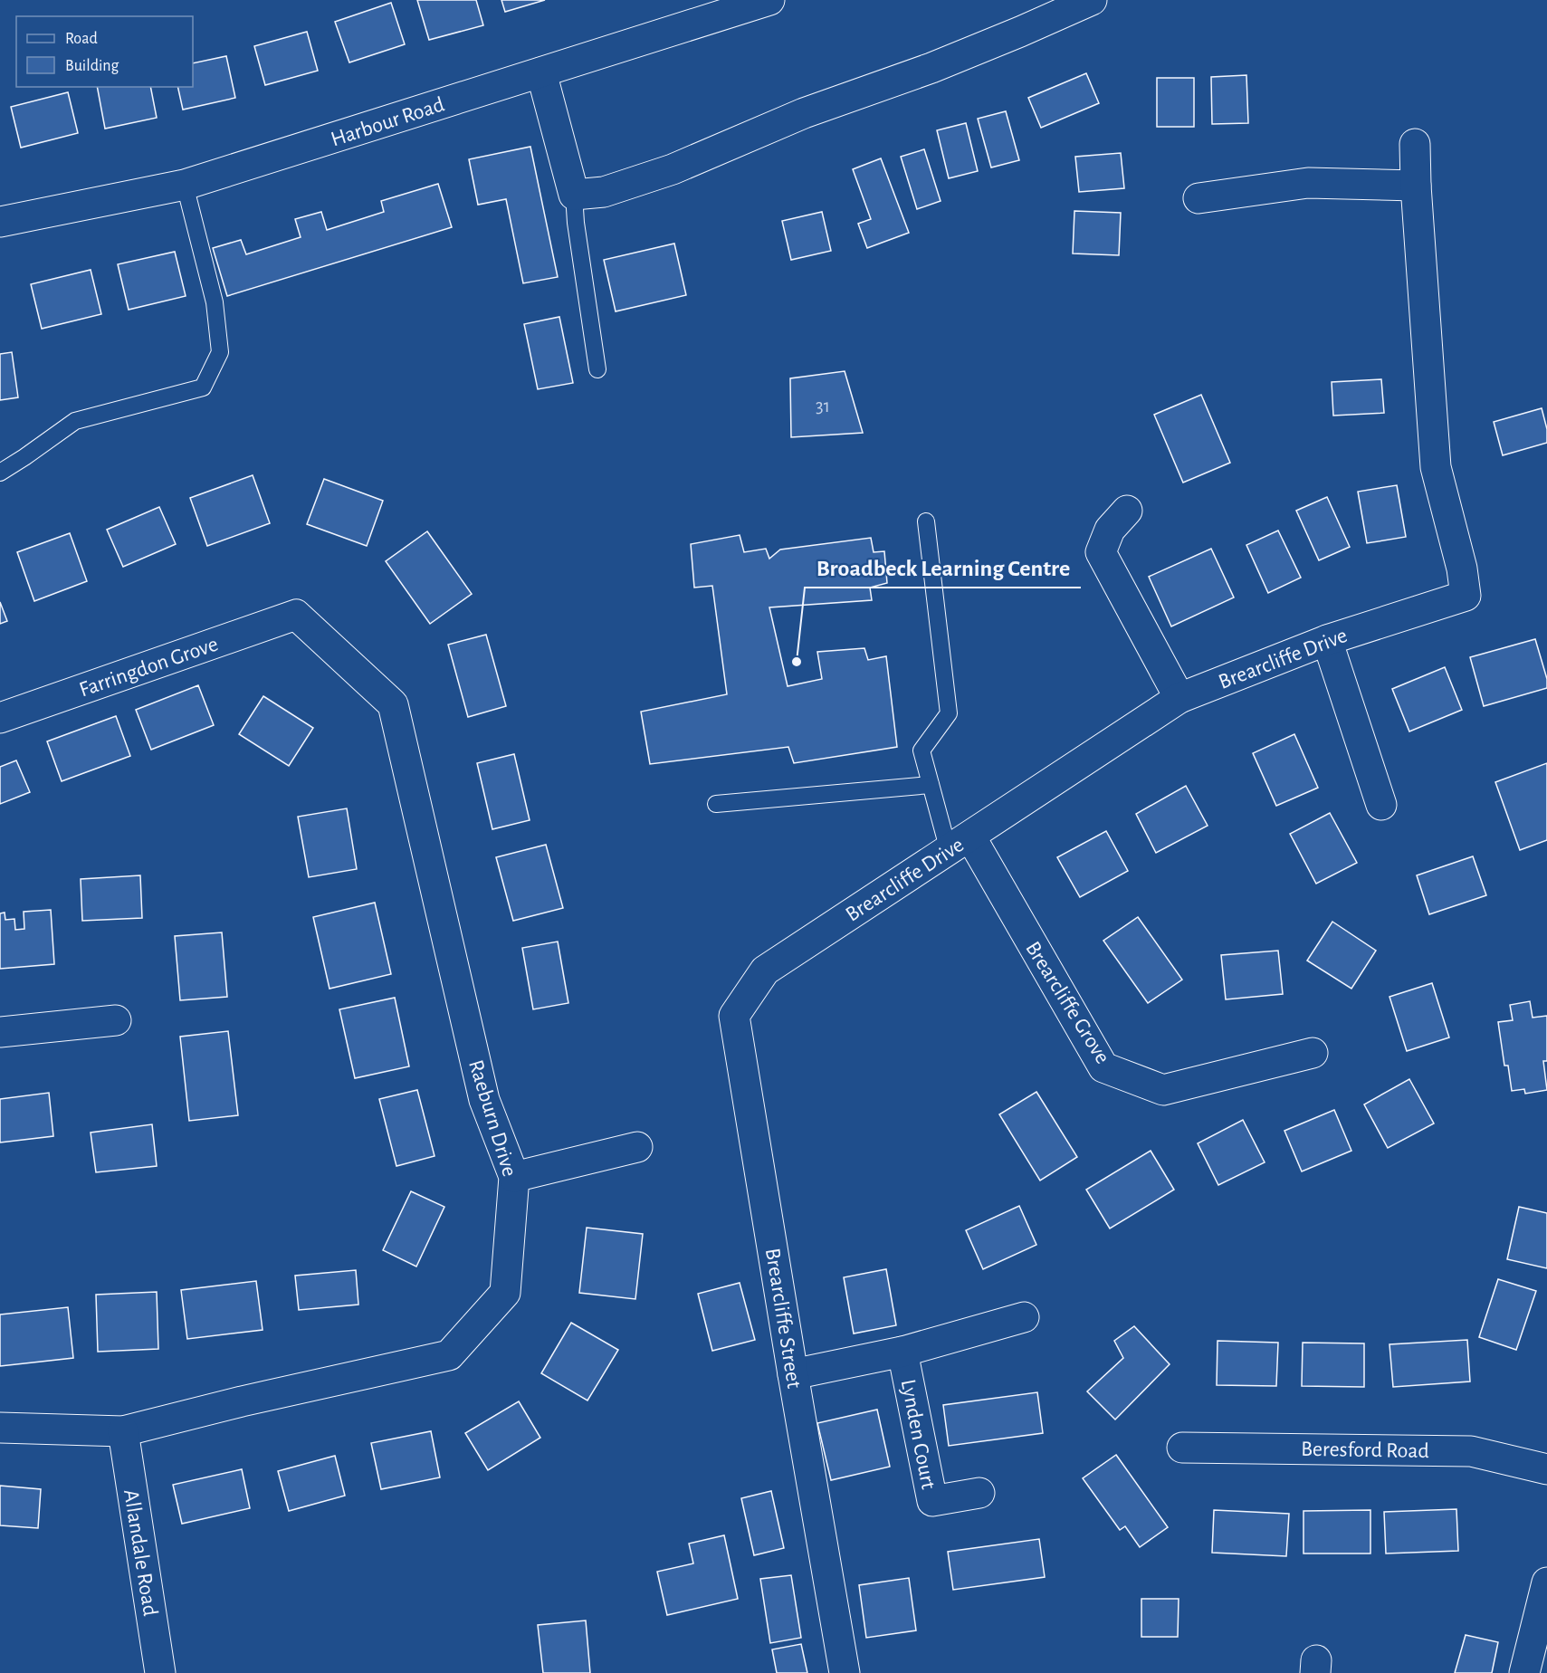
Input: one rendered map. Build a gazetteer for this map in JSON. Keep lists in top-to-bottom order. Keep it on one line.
{"streets":{"street":["Harbour Road","Brearcliffe Drive","Farringdon Grove","Brearcliffe Grove","Raeburn Drive","Brearcliffe Street","Lynden Court","Beresford Road","Allandale Road"]},"crossings":[["Brearcliffe Drive","Brearcliffe Grove"],["Brearcliffe Drive","Brearcliffe Street"],["Farringdon Grove","Raeburn Drive"],["Raeburn Drive","Allandale Road"],["Brearcliffe Street","Lynden Court"]],"places":["Broadbeck Learning Centre"],"house_numbers":["31"],"legend":["Road","Building"]}
